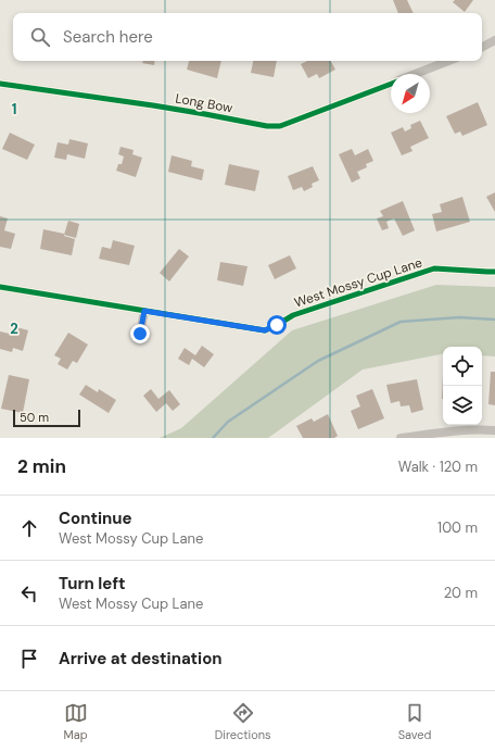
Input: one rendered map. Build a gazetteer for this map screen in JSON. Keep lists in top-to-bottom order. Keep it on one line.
{"streets":{"street":["Long Bow","West Mossy Cup Lane"]},"scale_bar":"50 m","north":"bottom left","page":{"search":"Search here","scale":"50 m","heading":["2 min","Walk · 120 m"],"list":[["Continue","West Mossy Cup Lane","100 m"],["Turn left","West Mossy Cup Lane","20 m"],"Arrive at destination"],"nav":["Map","Directions","Saved"]},"grid":{"rows":["1","2"]}}
